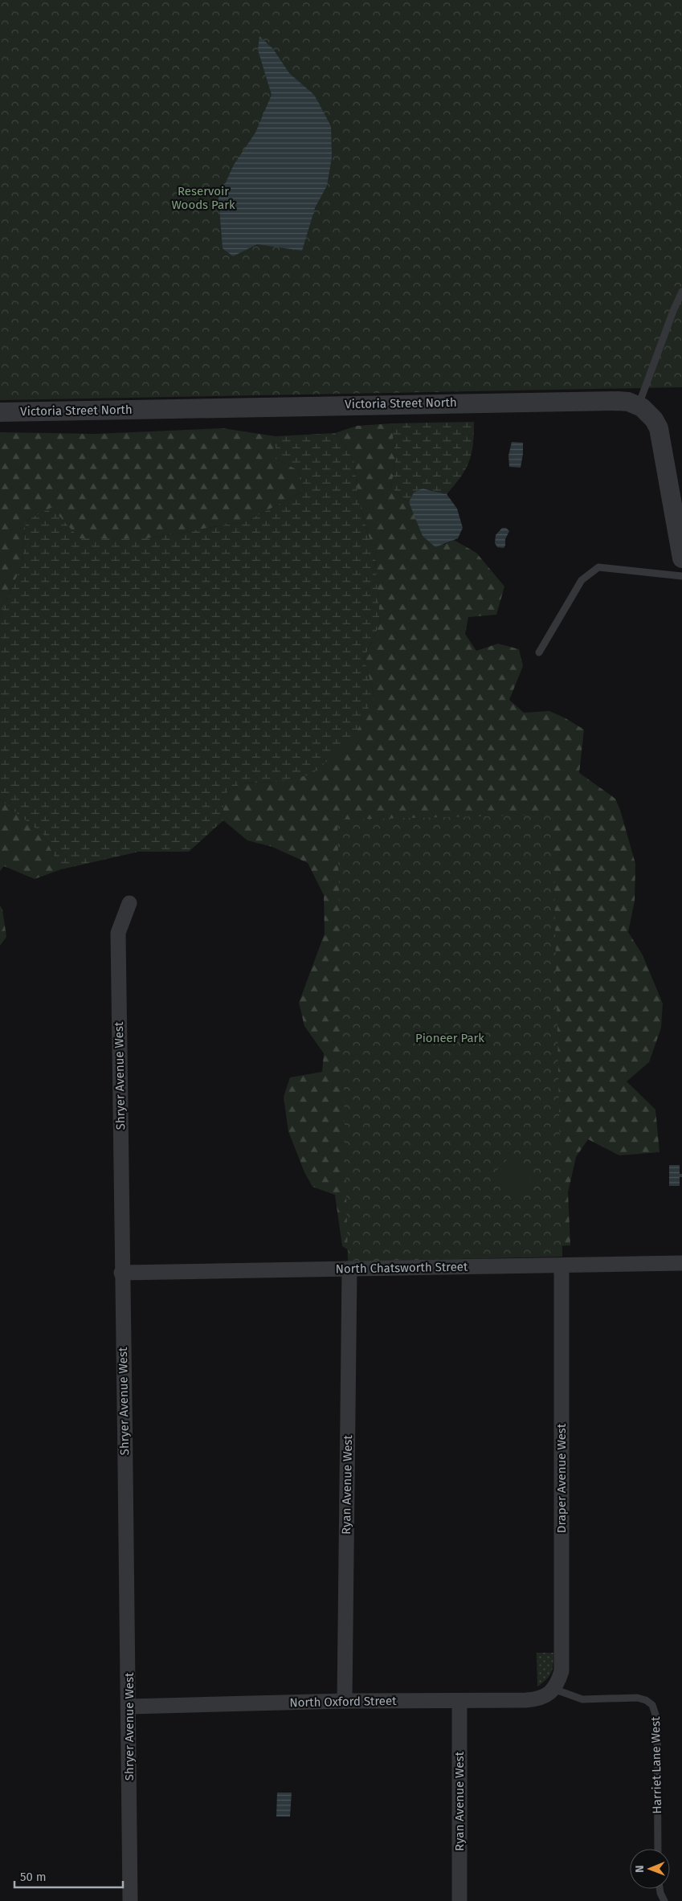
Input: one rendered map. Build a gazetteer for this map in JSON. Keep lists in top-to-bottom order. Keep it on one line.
{"streets":{"street":["Victoria Street North","Shryer Avenue West","North Chatsworth Street","Draper Avenue West","Ryan Avenue West","North Oxford Street"],"lane":["Harriet Lane West"]},"crossings":[["Shryer Avenue West","North Chatsworth Street"],["Shryer Avenue West","North Oxford Street"],["North Chatsworth Street","Draper Avenue West"],["North Chatsworth Street","Ryan Avenue West"],["Draper Avenue West","North Oxford Street"],["Draper Avenue West","Harriet Lane West"],["Ryan Avenue West","North Oxford Street"],["North Oxford Street","Harriet Lane West"]],"parks":["Reservoir Woods Park","Pioneer Park"],"scale_bar":"50 m","north":"left"}
